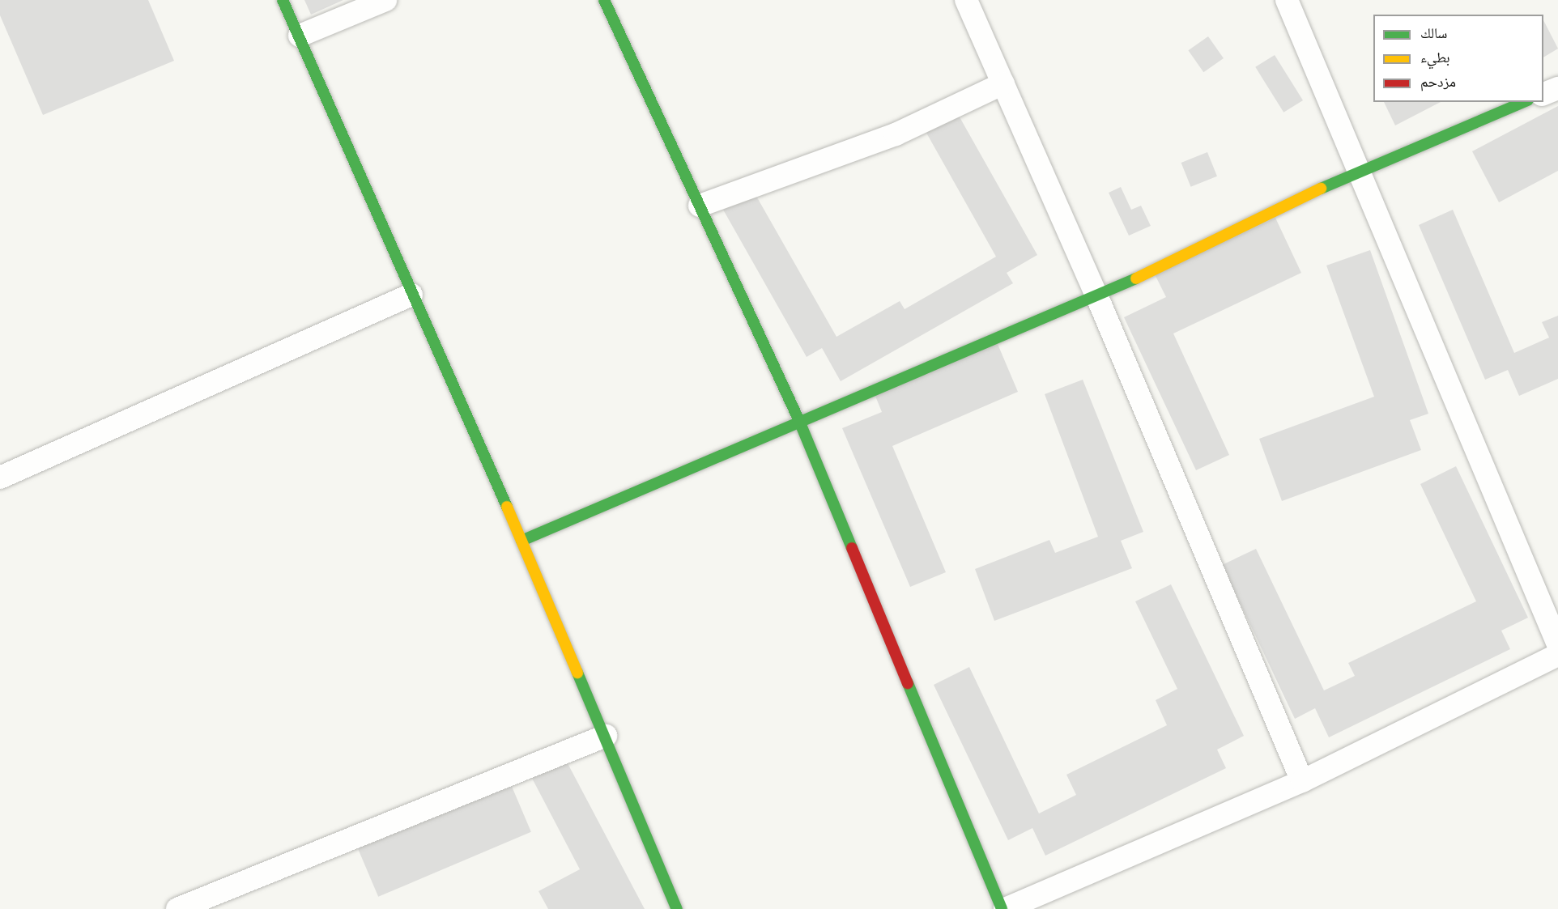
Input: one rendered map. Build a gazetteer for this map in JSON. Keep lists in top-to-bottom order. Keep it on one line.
{"legend":["سالك","بطيء","مزدحم"]}
